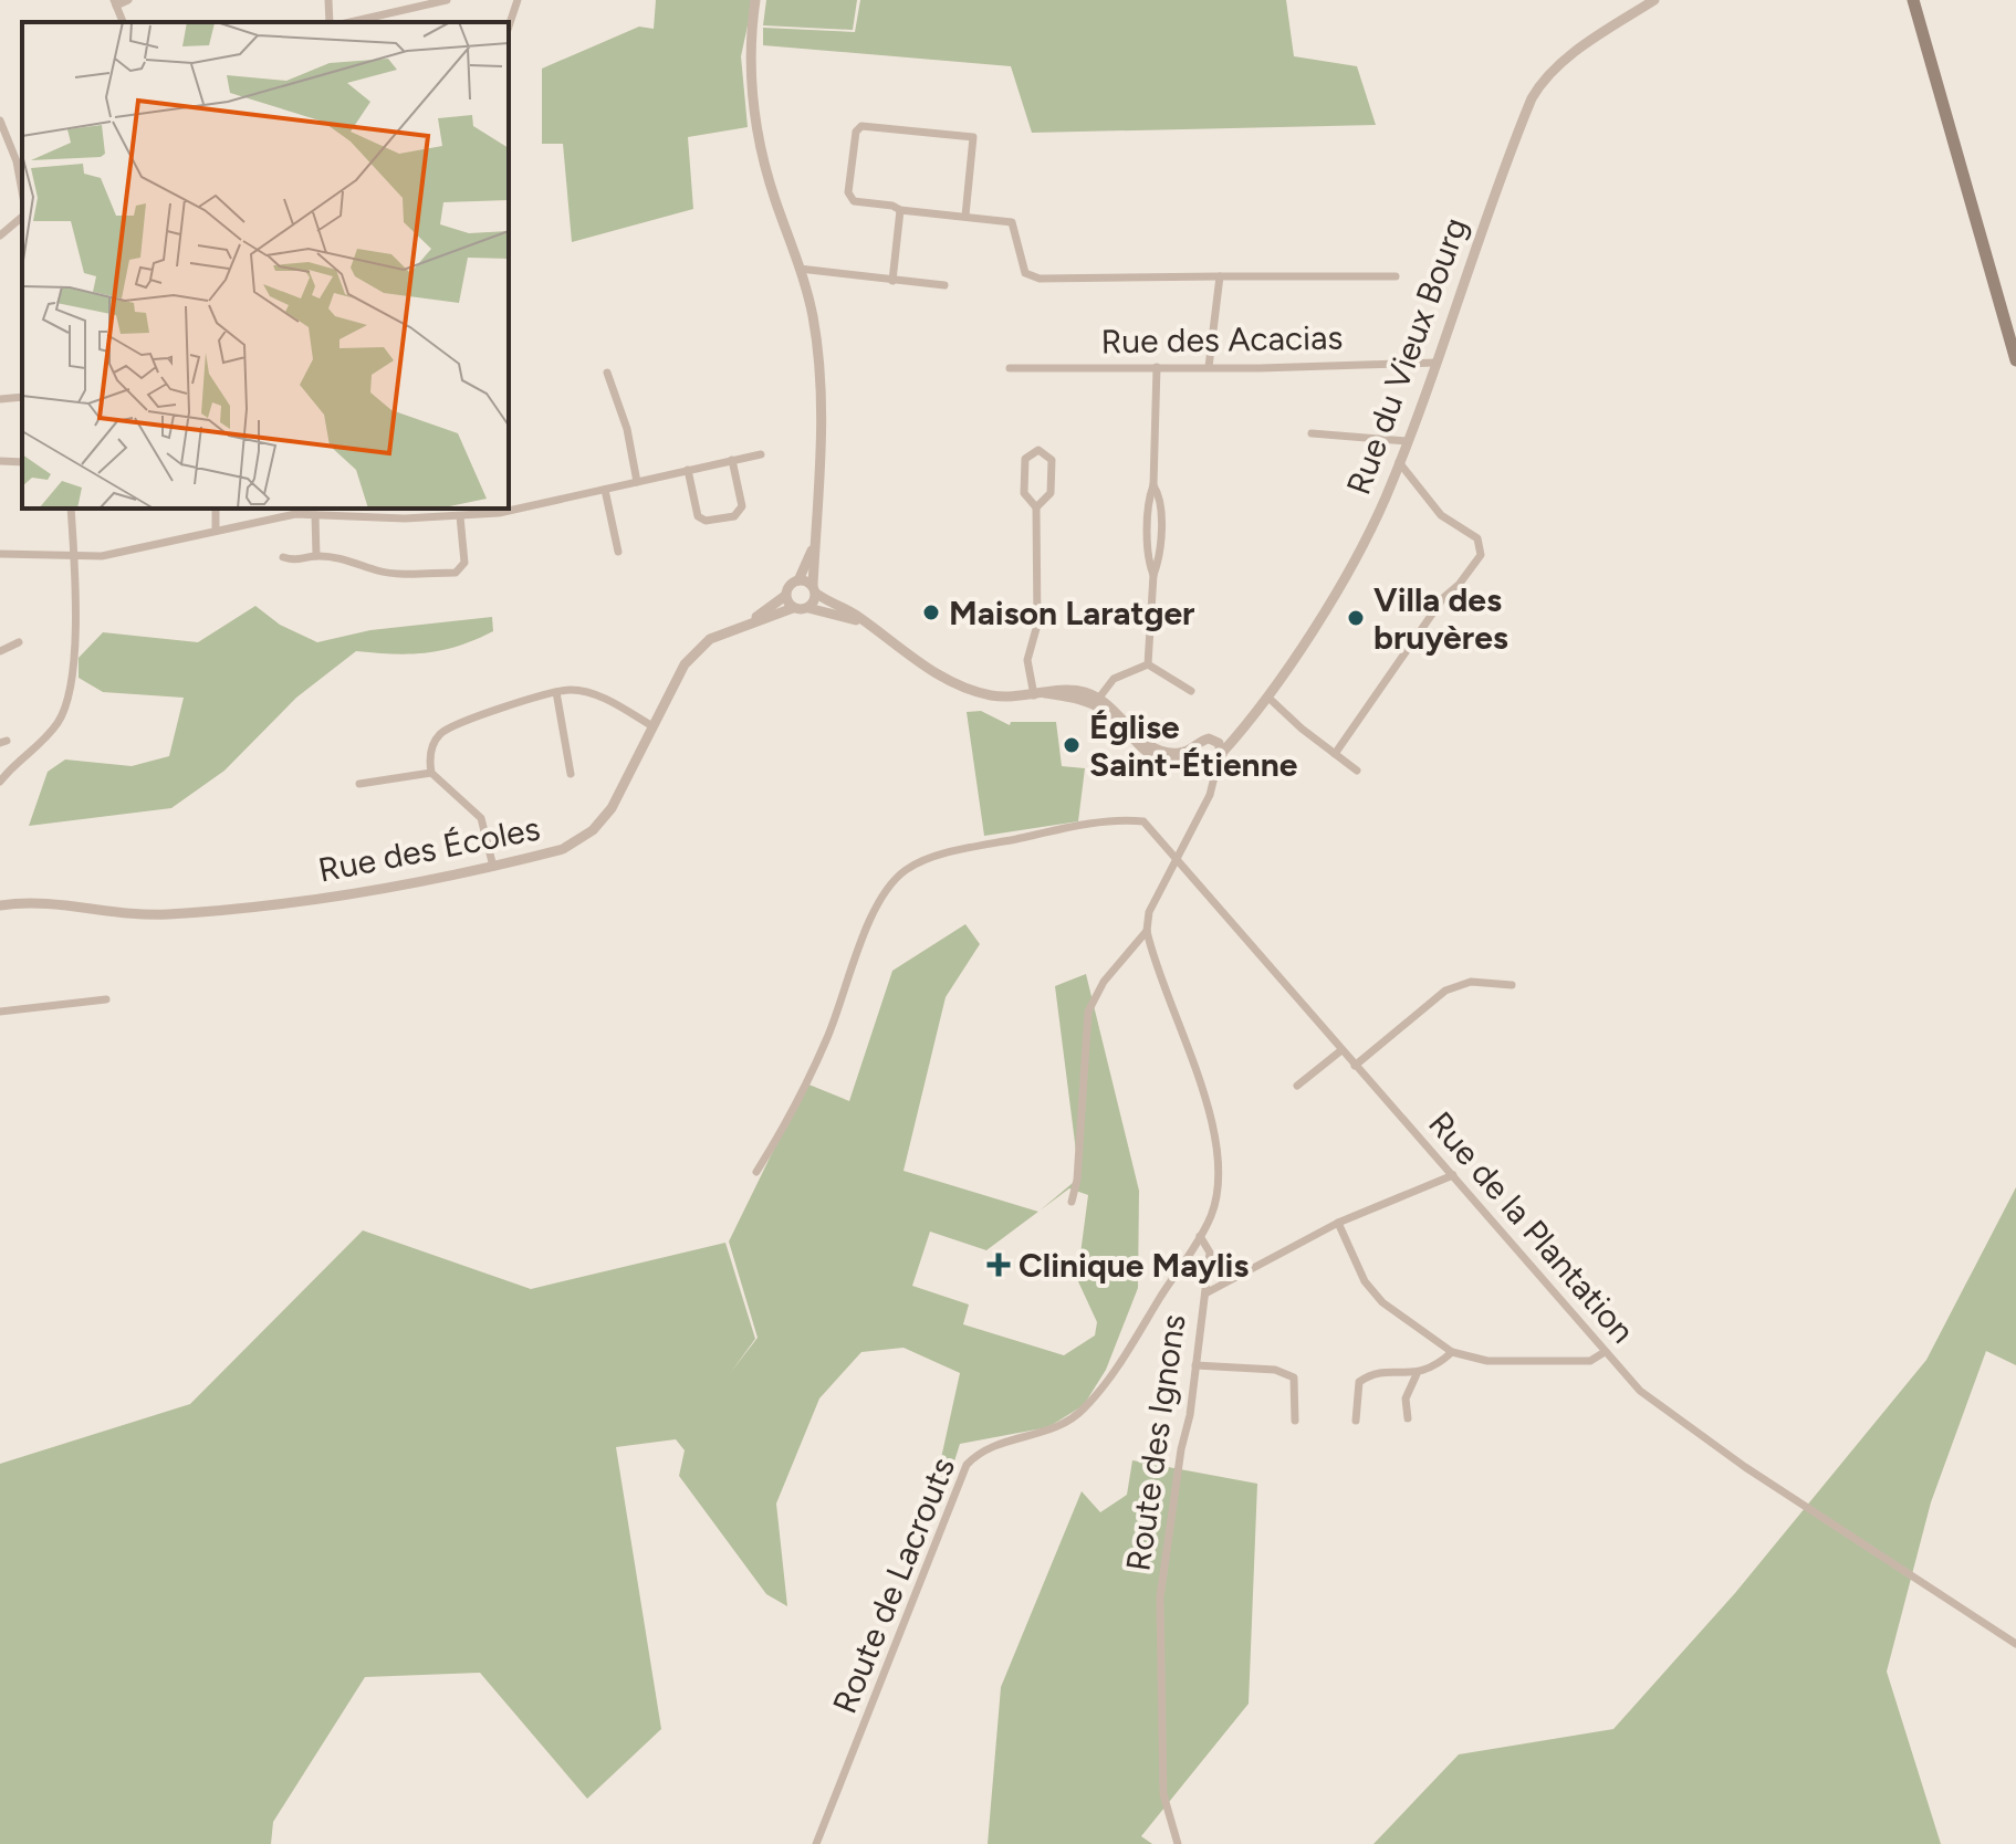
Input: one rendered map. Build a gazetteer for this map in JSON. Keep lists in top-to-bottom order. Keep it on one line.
{"streets":{"street":["Rue des Acacias","Rue du Vieux Bourg","Rue des Écoles","Rue de la Plantation","Route des Ignons","Route de Lacrouts"]},"crossings":[["Rue des Acacias","Rue du Vieux Bourg"],["Route des Ignons","Route de Lacrouts"]],"places":{"other":["Maison Laratger","Villa des bruyères","Église Saint-Étienne"],"health":["Clinique Maylis"]}}
